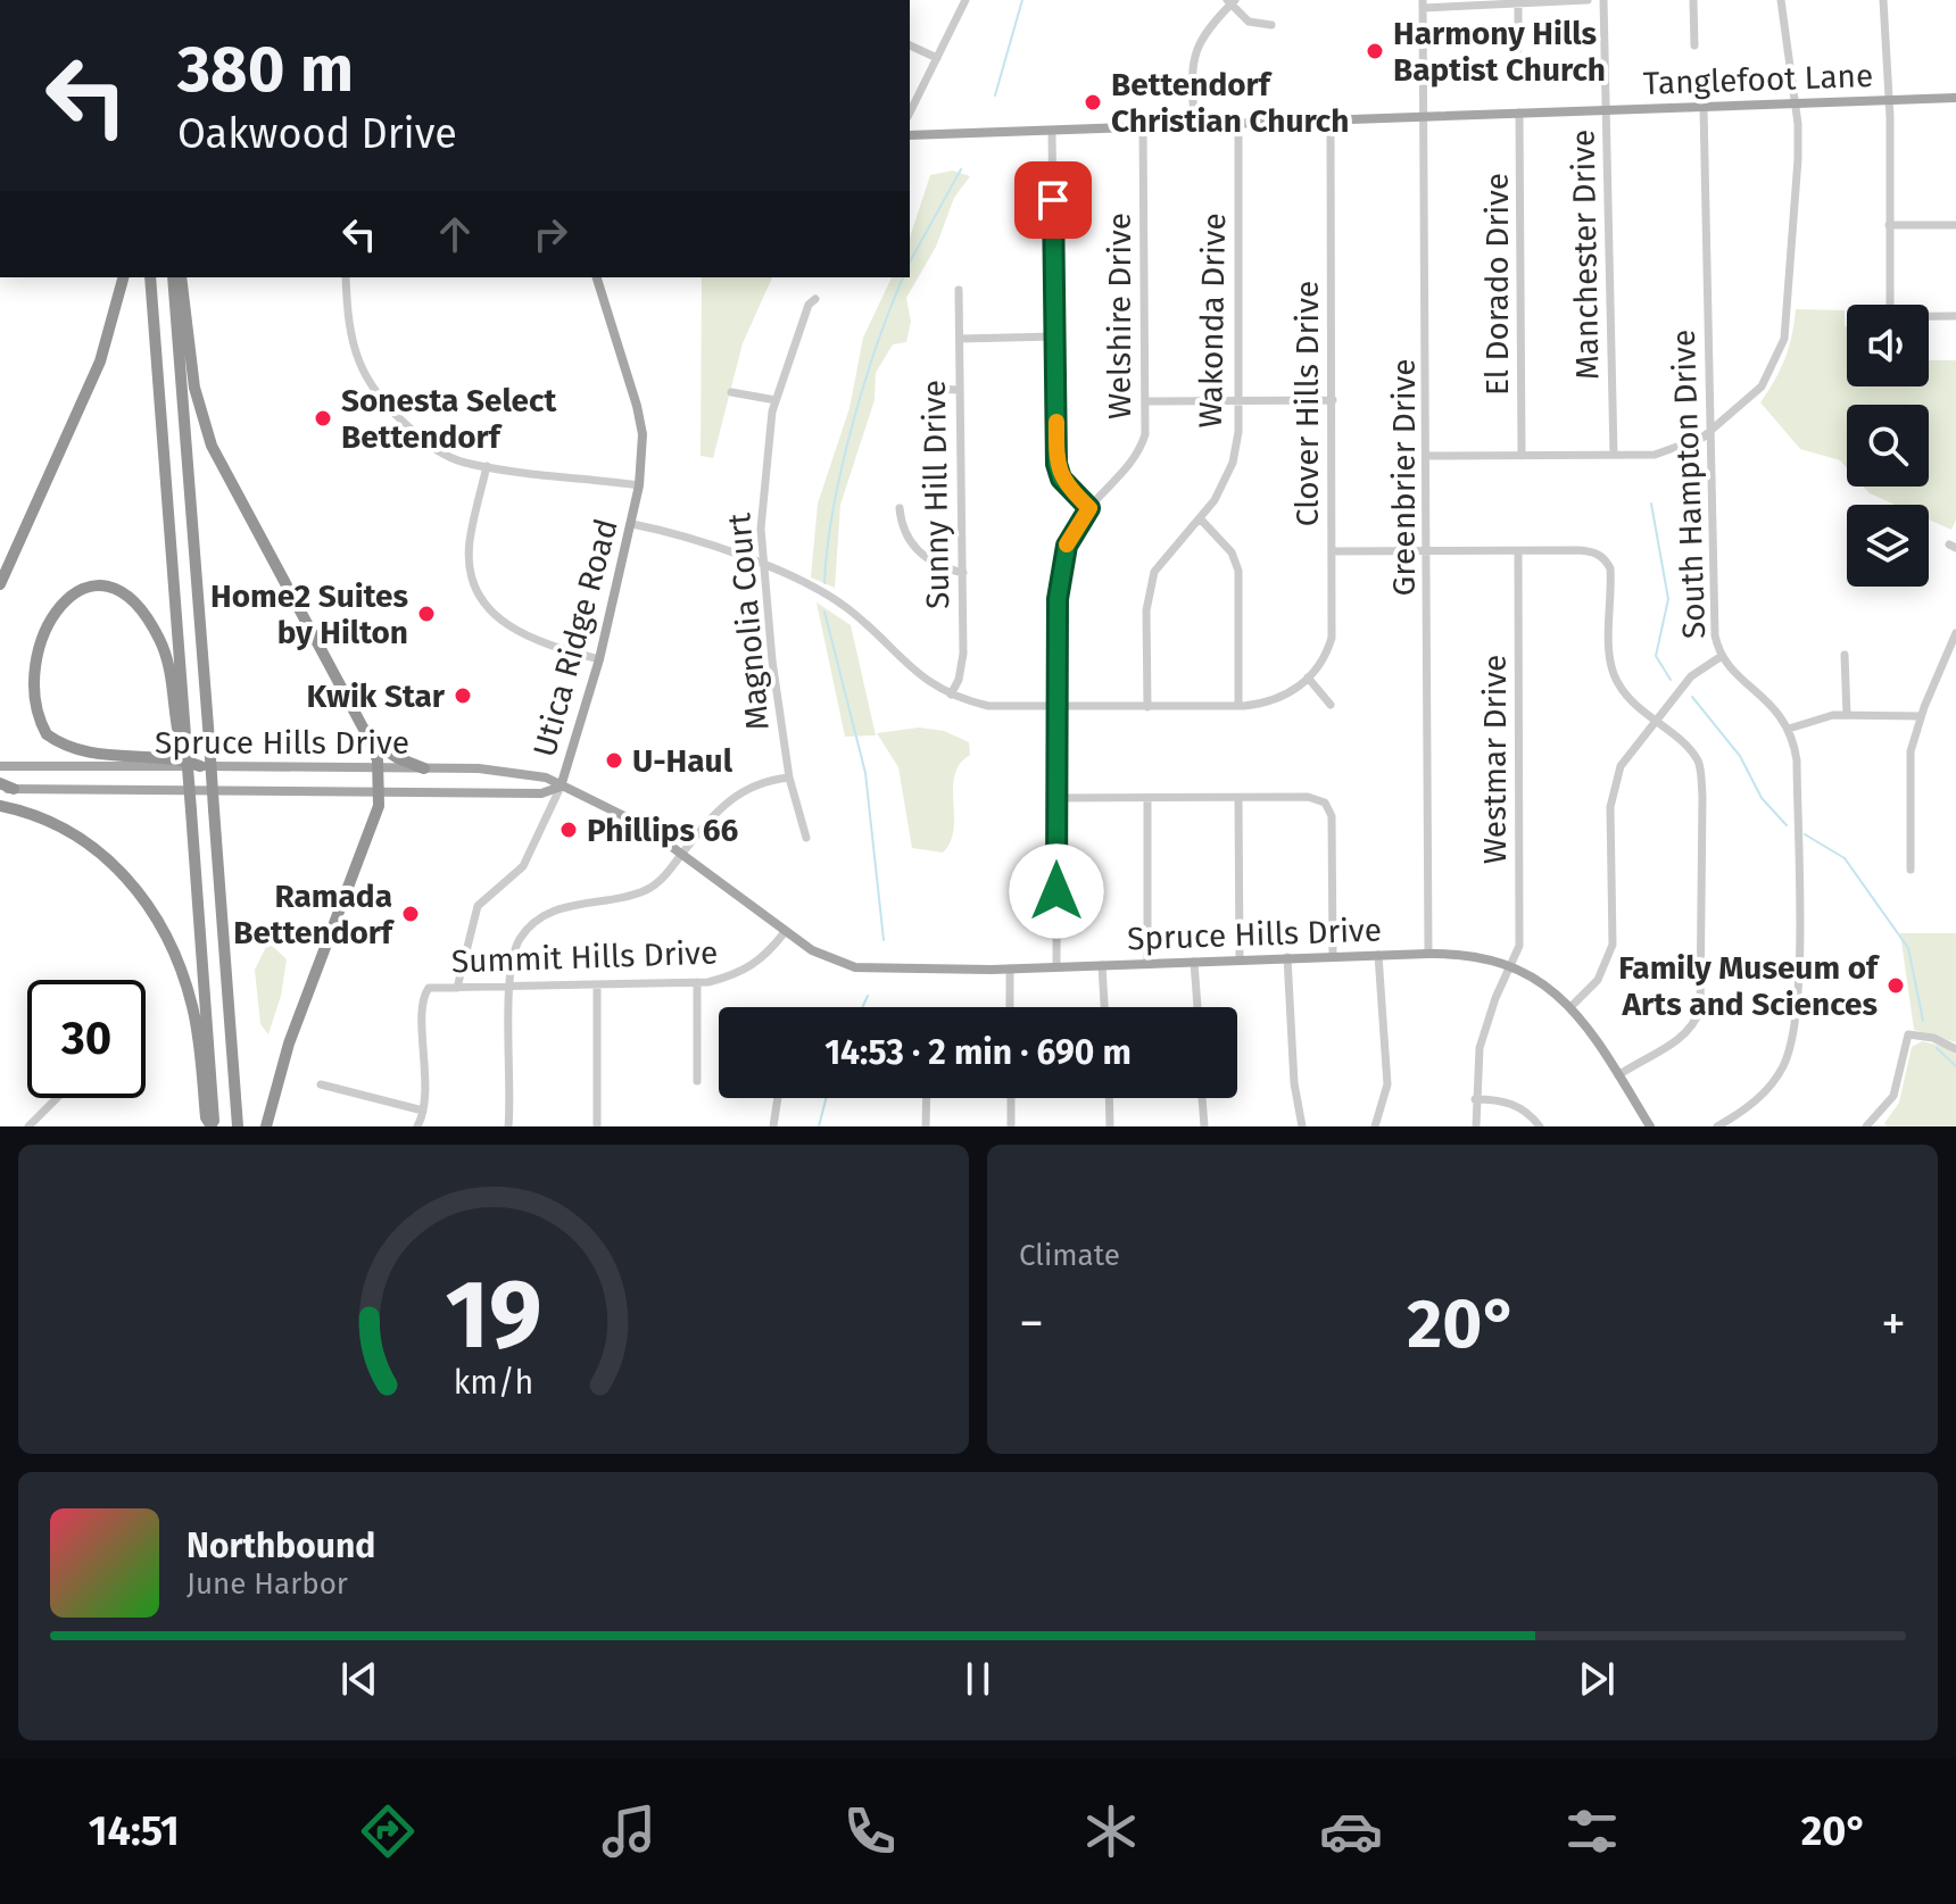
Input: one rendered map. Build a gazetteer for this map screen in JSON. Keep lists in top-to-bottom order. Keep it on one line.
{"streets":{"main road":["Tanglefoot Lane","Utica Ridge Road","Spruce Hills Drive"],"street":["Manchester Drive","El Dorado Drive","Welshire Drive","Wakonda Drive","Clover Hills Drive","Greenbrier Drive","South Hampton Drive","Sunny Hill Drive","Magnolia Court","Westmar Drive","Summit Hills Drive"]},"crossings":[["Tanglefoot Lane","Manchester Drive"],["Tanglefoot Lane","El Dorado Drive"],["Tanglefoot Lane","Welshire Drive"],["Tanglefoot Lane","Wakonda Drive"],["Tanglefoot Lane","Clover Hills Drive"],["Tanglefoot Lane","Greenbrier Drive"],["Tanglefoot Lane","South Hampton Drive"],["Welshire Drive","Spruce Hills Drive"],["Greenbrier Drive","Spruce Hills Drive"],["Utica Ridge Road","Spruce Hills Drive"],["Utica Ridge Road","Summit Hills Drive"],["Spruce Hills Drive","Westmar Drive"],["Spruce Hills Drive","Summit Hills Drive"]],"places":["Harmony Hills Baptist Church","Bettendorf Christian Church","Sonesta Select Bettendorf","Home2 Suites by Hilton","Kwik Star","U-Haul","Phillips 66","Ramada Bettendorf","Family Museum of Arts and Sciences"],"page":{"turn":["380 m","Oakwood Drive"],"limit":"30","trip":"14:53 · 2 min · 690 m","tile":"Climate","heat":["−","20°","+"],"song":["Northbound","June Harbor"],"tabs":["14:51","20°"],"gauge":["19","km/h"]}}
